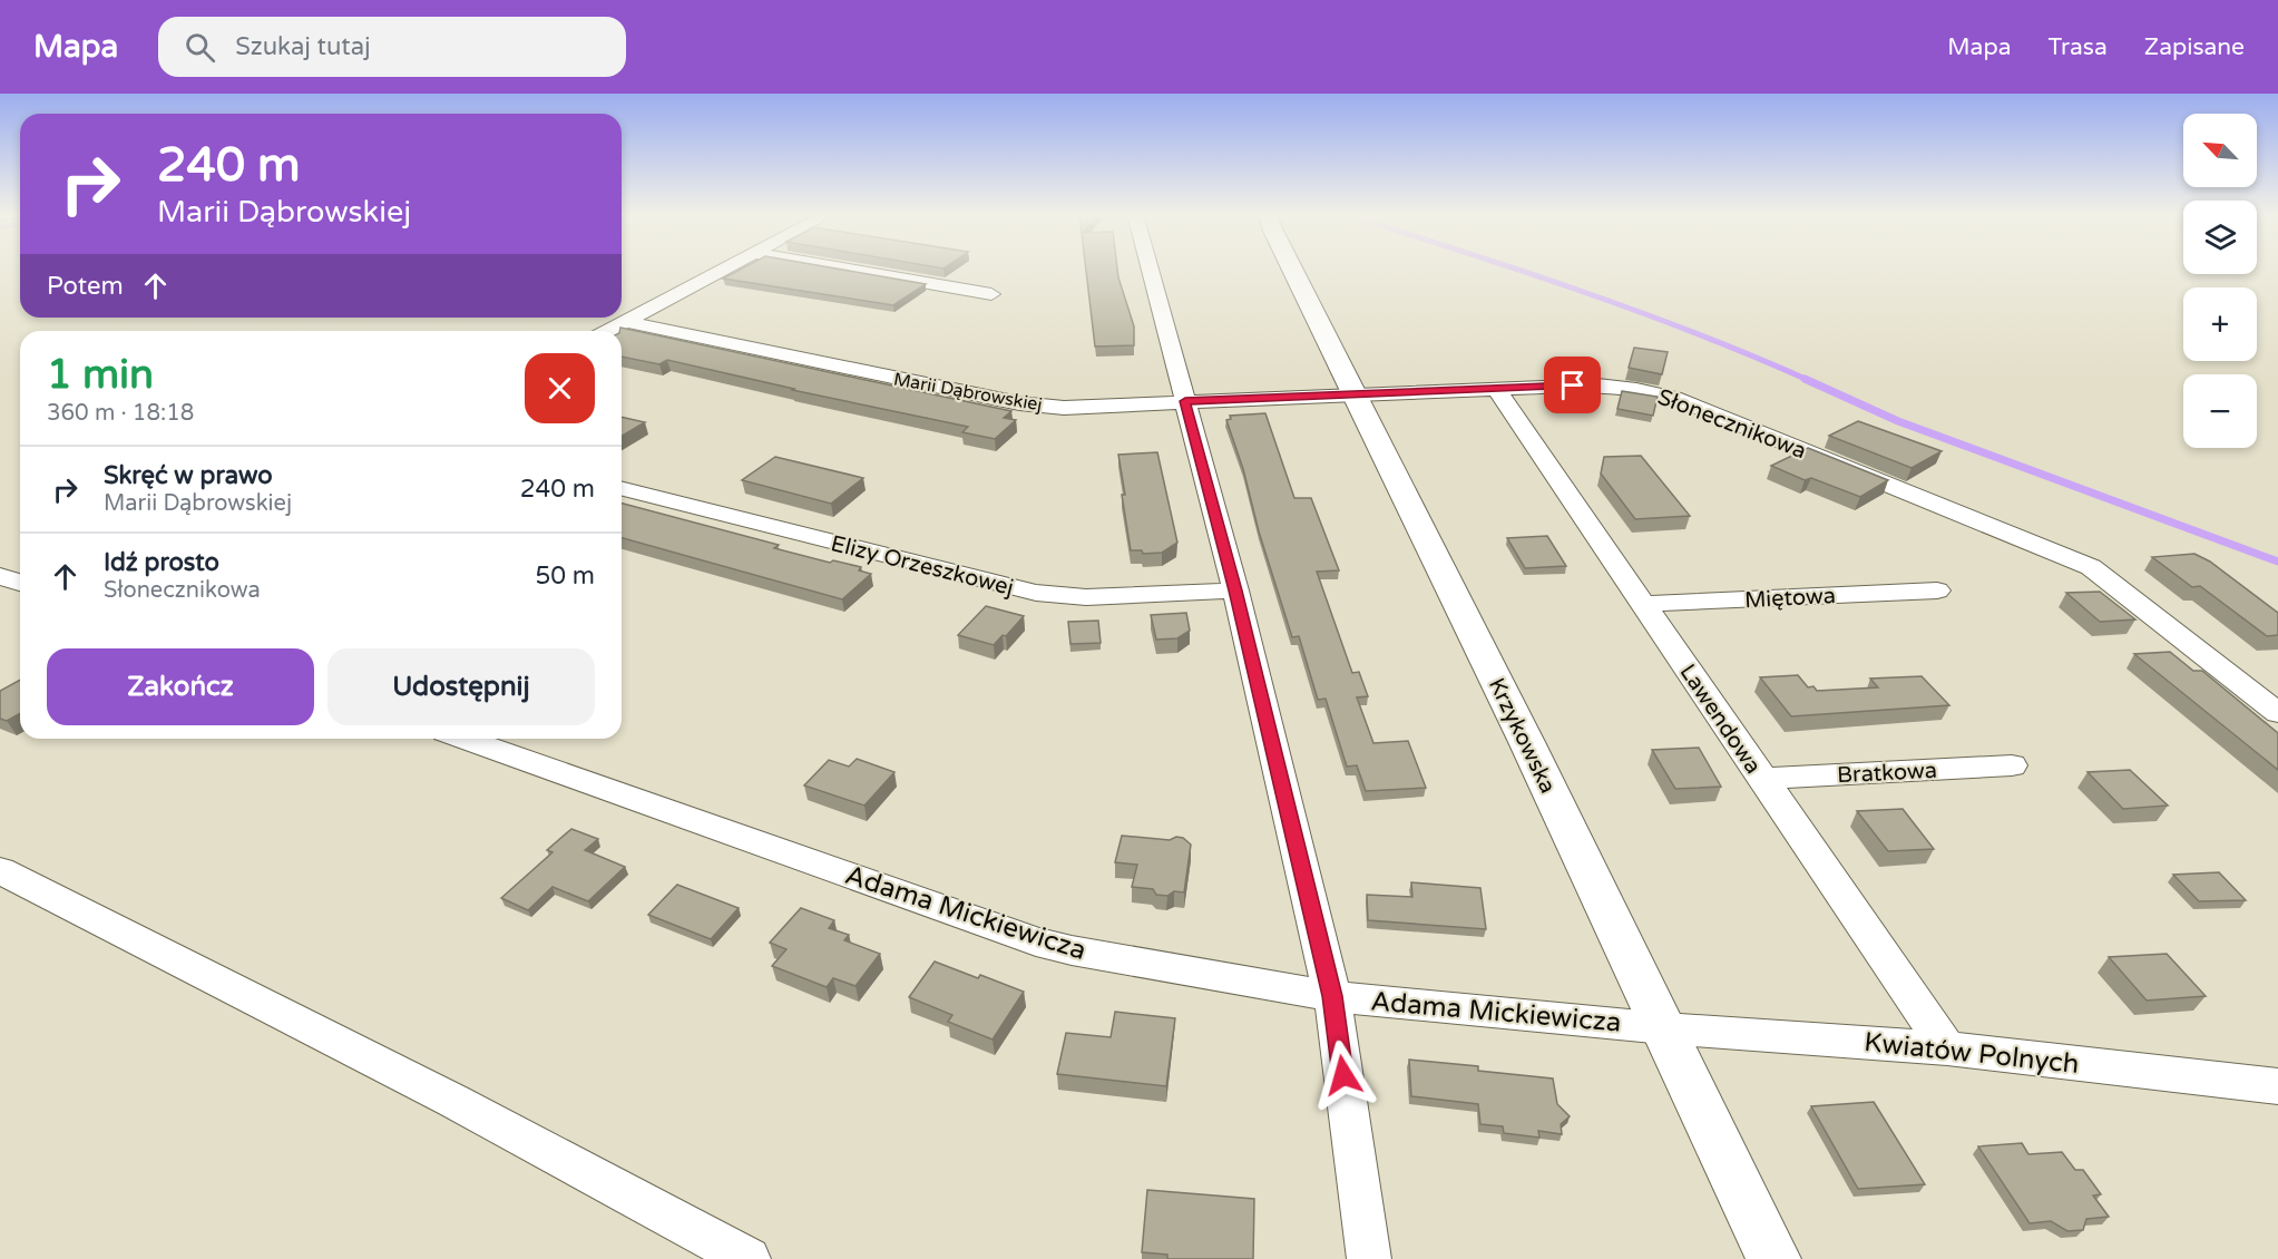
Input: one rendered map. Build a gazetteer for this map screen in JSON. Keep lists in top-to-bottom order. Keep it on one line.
{"streets":{"street":["Marii Dąbrowskiej","Słonecznikowa","Elizy Orzeszkowej","Miętowa","Lawendowa","Krzykowska","Bratkowa","Adama Mickiewicza","Kwiatów Polnych"]},"crossings":[["Marii Dąbrowskiej","Słonecznikowa"],["Marii Dąbrowskiej","Krzykowska"],["Słonecznikowa","Lawendowa"],["Słonecznikowa","Krzykowska"],["Miętowa","Lawendowa"],["Lawendowa","Bratkowa"],["Lawendowa","Kwiatów Polnych"],["Krzykowska","Adama Mickiewicza"],["Krzykowska","Kwiatów Polnych"],["Adama Mickiewicza","Kwiatów Polnych"]],"north":"top left","page":{"header":"Mapa","search":"Szukaj tutaj","nav":["Mapa","Trasa","Zapisane"],"map_buttons":["+","−"],"turn":["240 m","Marii Dąbrowskiej"],"then":"Potem","heading":["1 min","360 m · 18:18"],"list":[{"name":"Skręć w prawo","note":"Marii Dąbrowskiej","value":"240 m"},{"name":"Idź prosto","note":"Słonecznikowa","value":"50 m"}],"buttons":["Zakończ","Udostępnij"]}}
